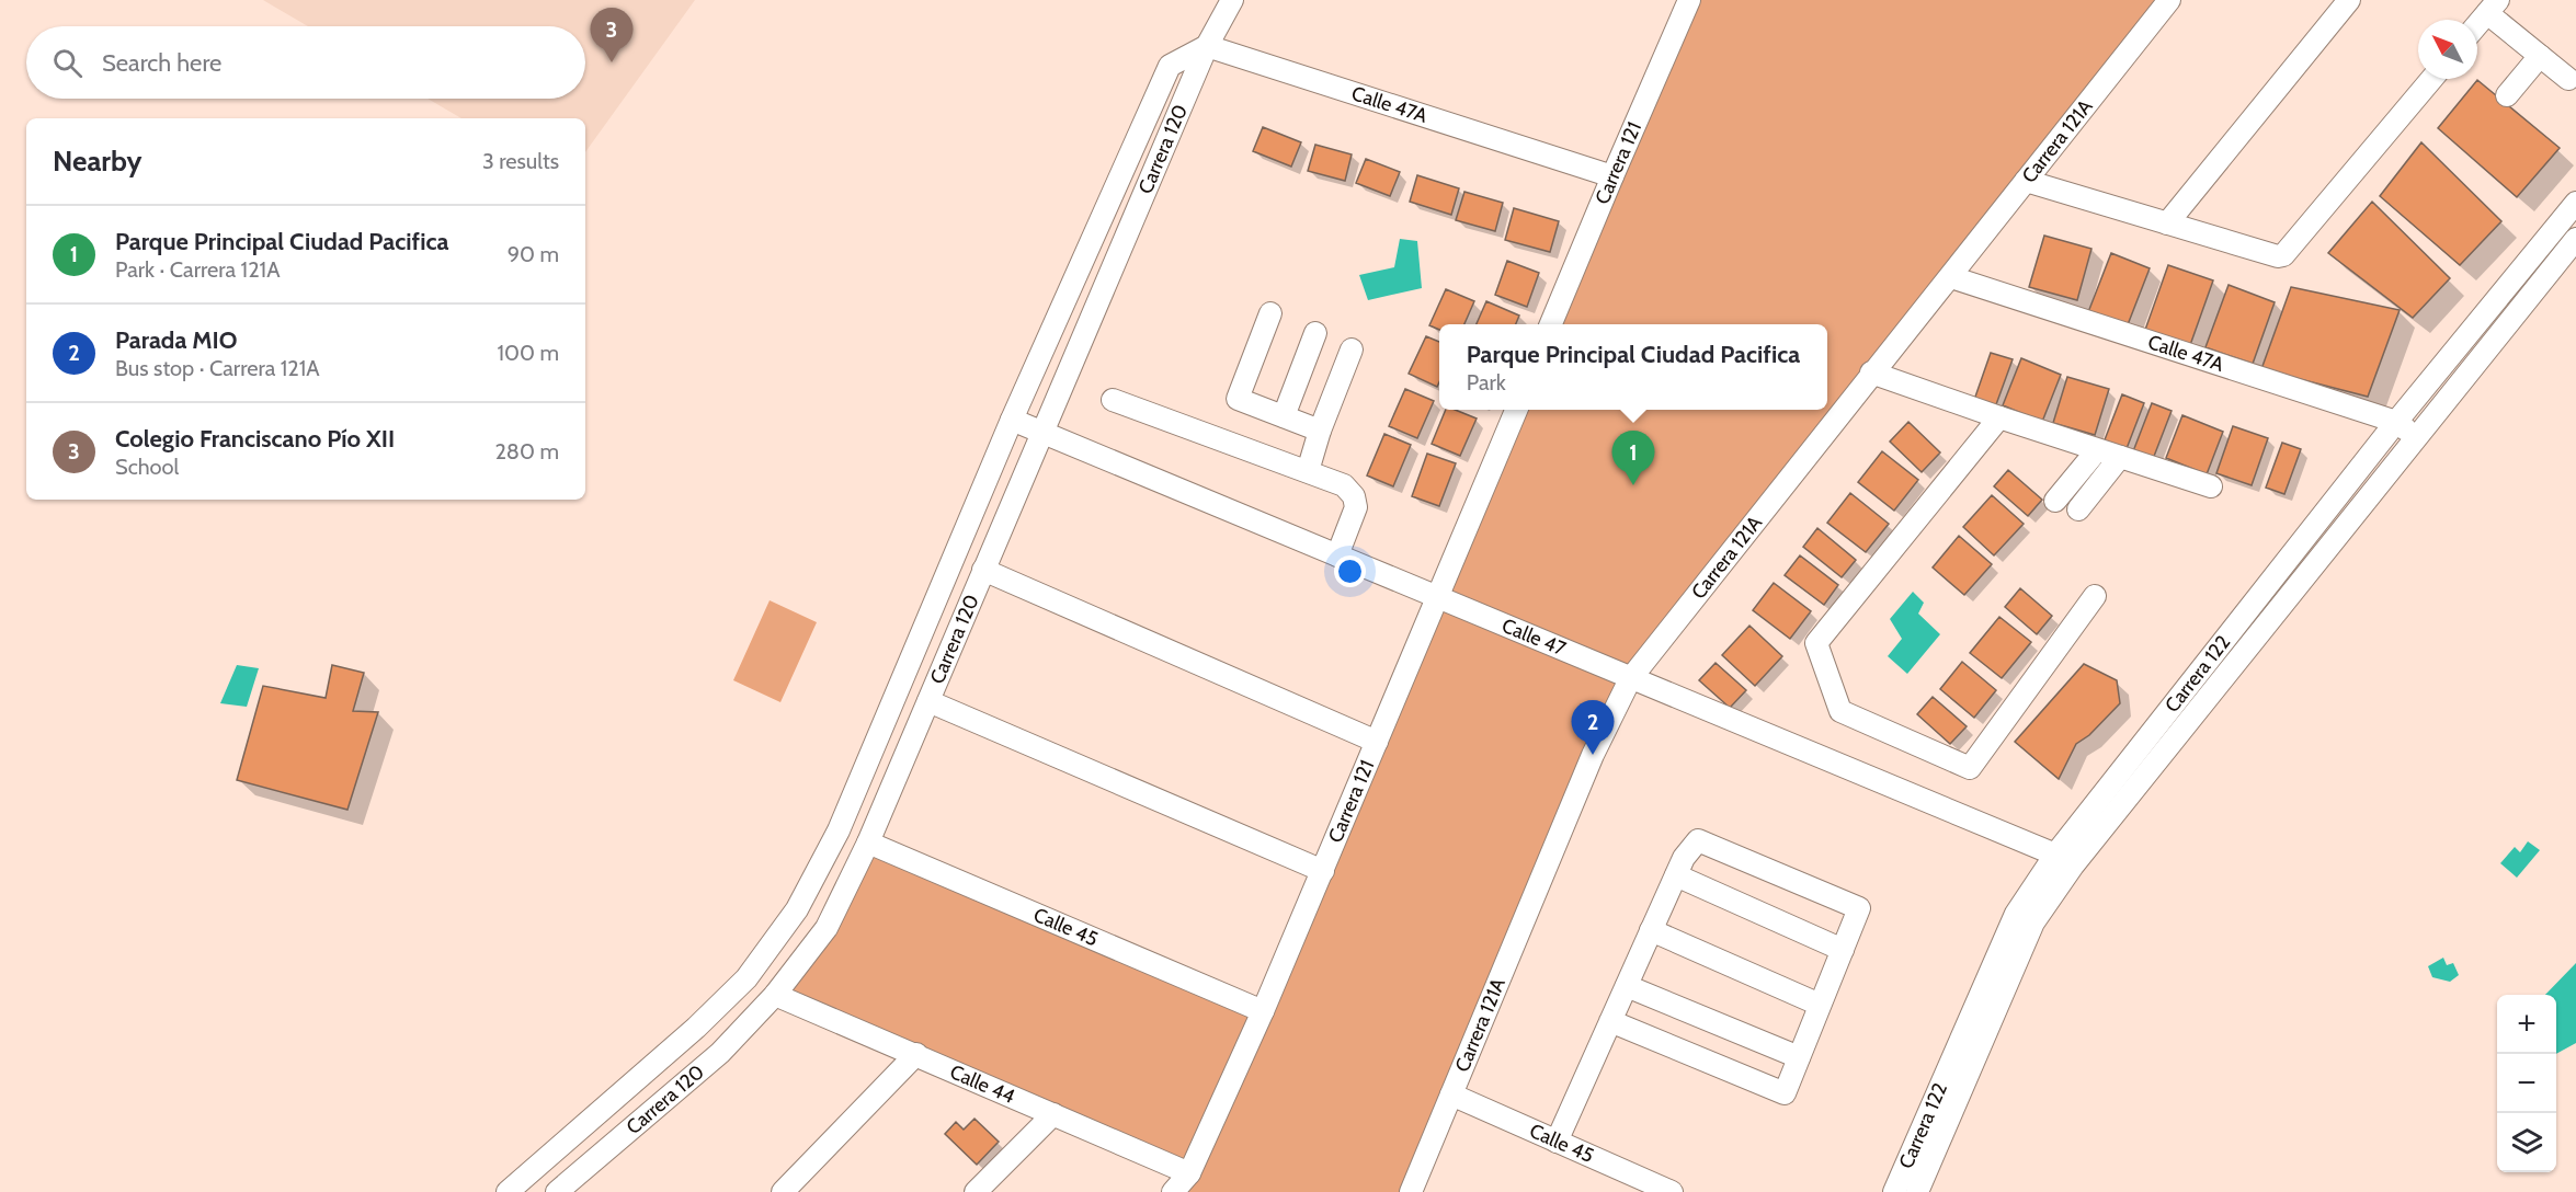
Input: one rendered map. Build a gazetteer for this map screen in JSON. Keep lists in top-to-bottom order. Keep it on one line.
{"streets":{"street":["Calle 47A","Carrera 121A","Carrera 120","Carrera 121","Calle 47","Carrera 122","Calle 45","Calle 44"]},"crossings":[["Calle 47A","Carrera 121A"],["Calle 47A","Carrera 120"],["Calle 47A","Carrera 121"],["Calle 47A","Carrera 122"],["Carrera 121A","Calle 47"],["Carrera 121A","Calle 45"],["Carrera 120","Calle 47"],["Carrera 120","Calle 45"],["Carrera 120","Calle 44"],["Carrera 121","Calle 47"],["Carrera 121","Calle 45"],["Carrera 121","Calle 44"],["Calle 47","Carrera 122"]],"north":"top left","page":{"pins":["3","1","2"],"search":"Search here","heading":["Nearby","3 results"],"list":[{"mark":"1","name":"Parque Principal Ciudad Pacifica","note":"Park · Carrera 121A","value":"90 m"},{"mark":"2","name":"Parada MIO","note":"Bus stop · Carrera 121A","value":"100 m"},{"mark":"3","name":"Colegio Franciscano Pío XII","note":"School","value":"280 m"}],"popup":["Parque Principal Ciudad Pacifica","Park"],"map_buttons":["+","−"]}}
